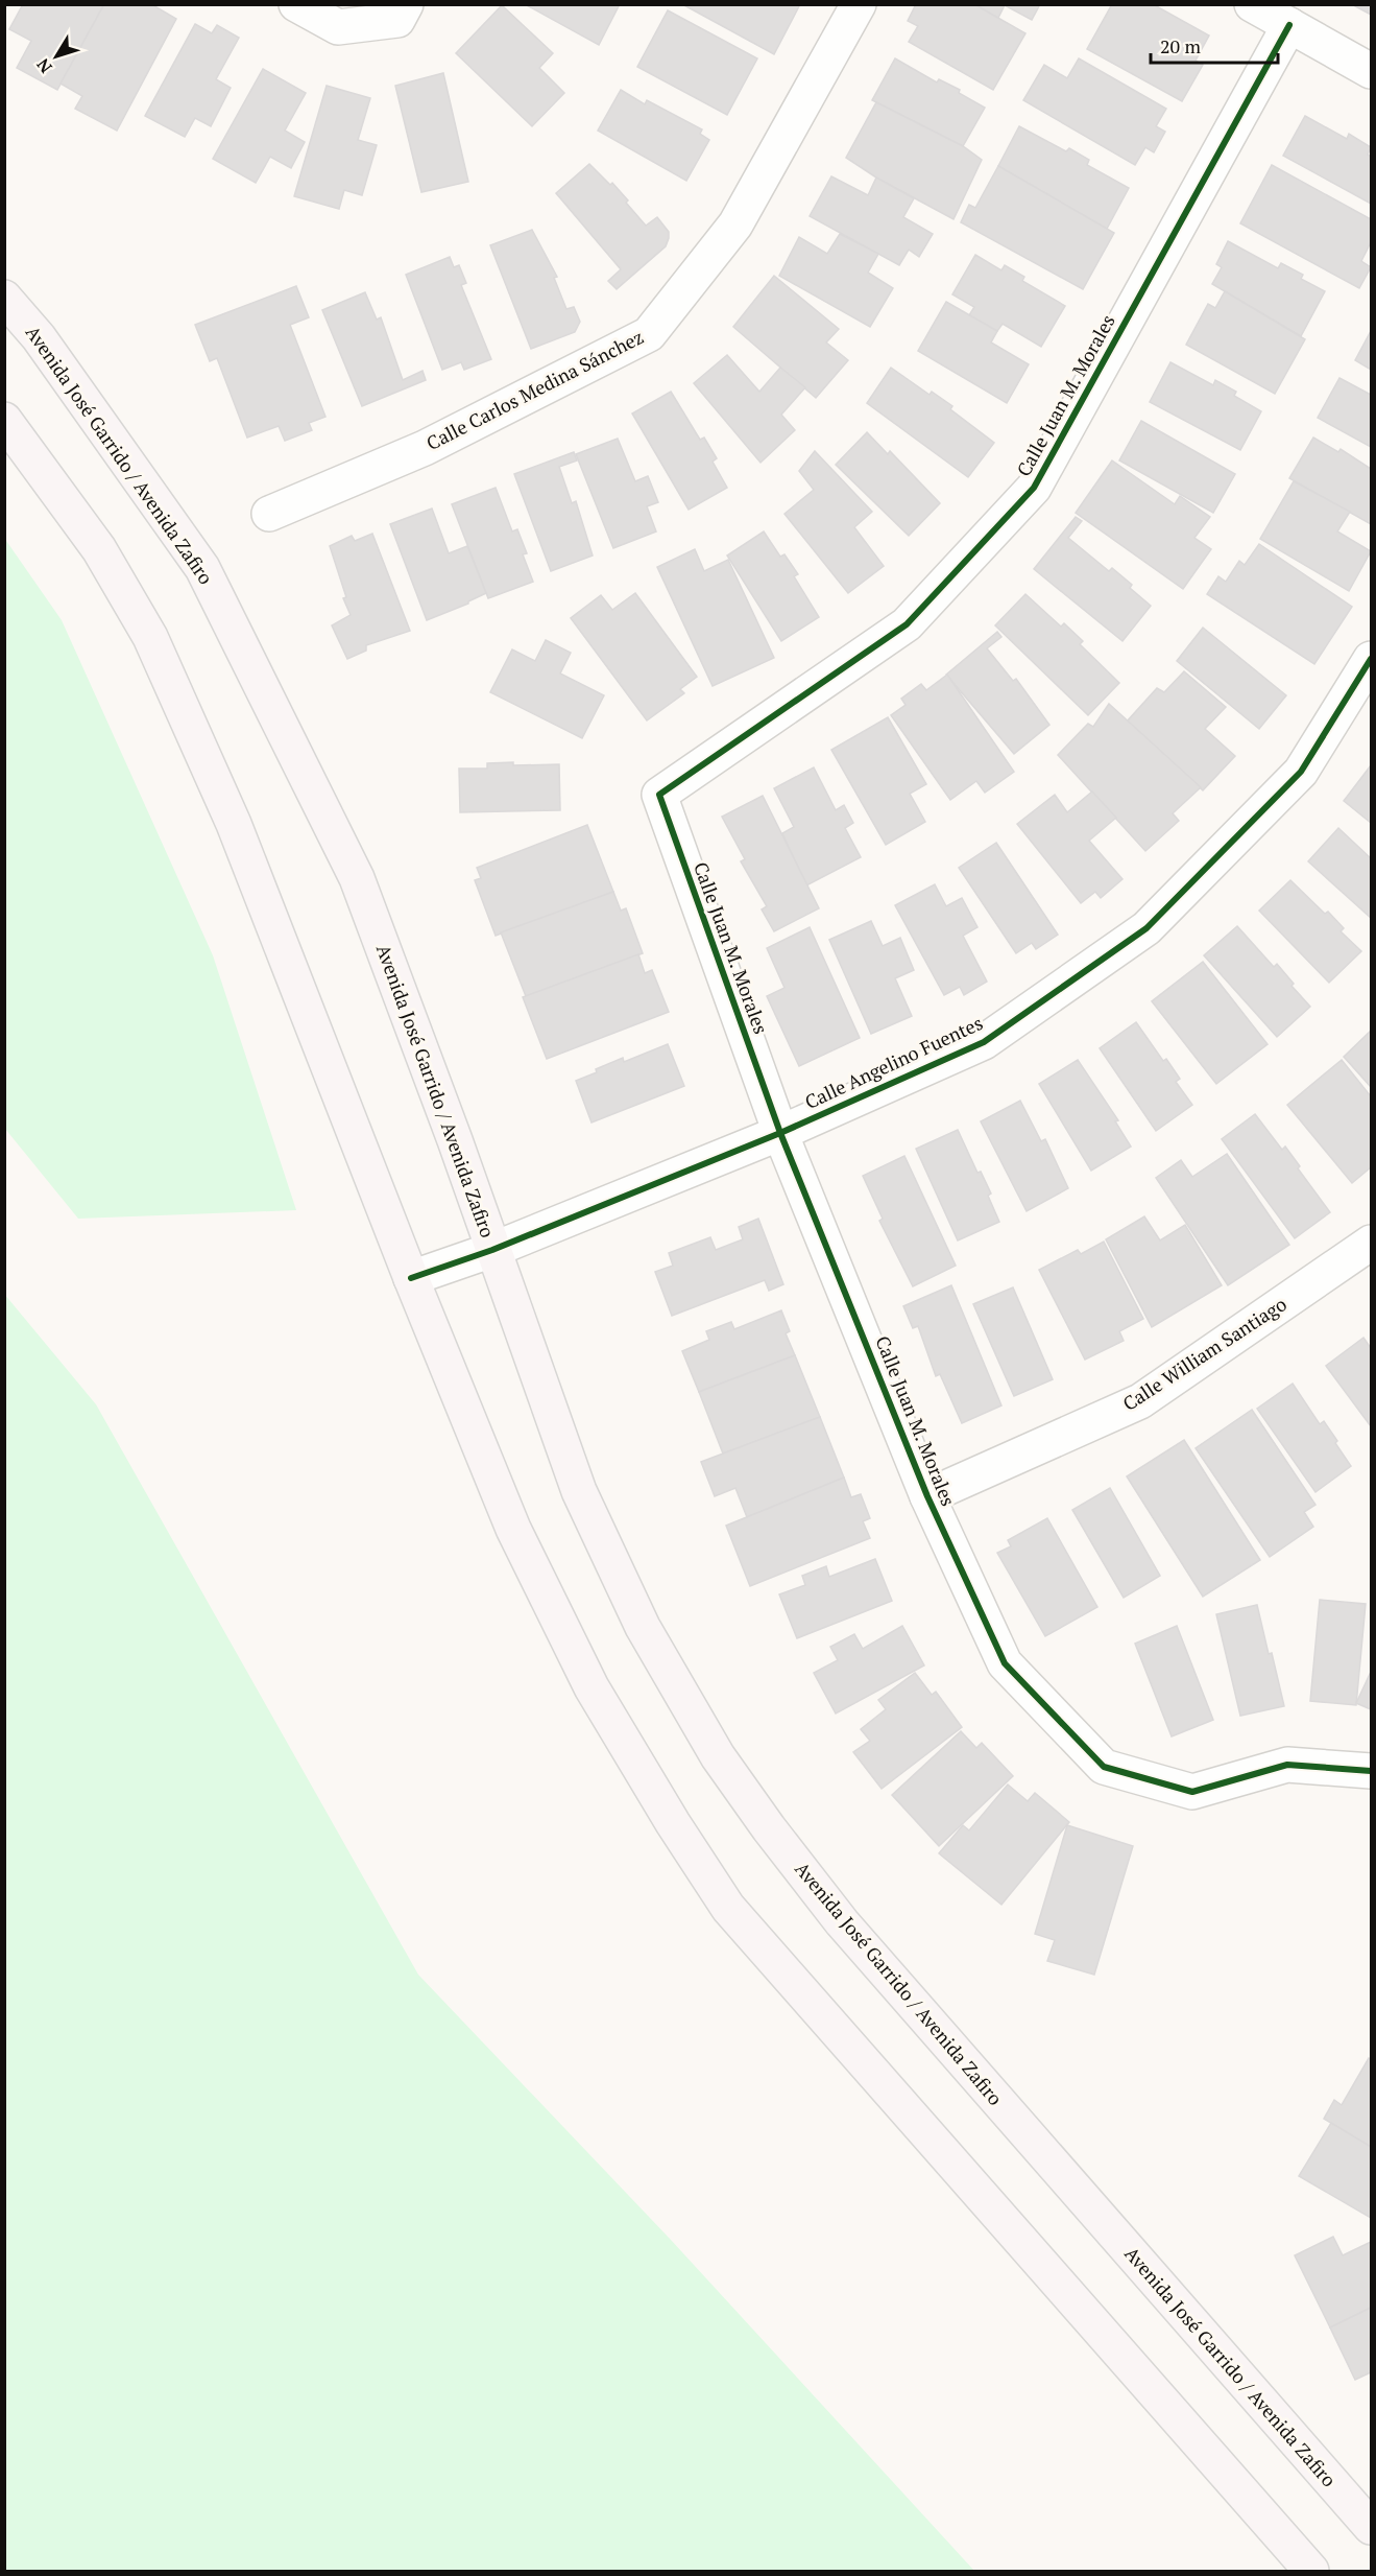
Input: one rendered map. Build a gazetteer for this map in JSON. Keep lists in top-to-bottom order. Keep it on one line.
{"streets":{"main road":["Avenida José Garrido / Avenida Zafiro"],"street":["Calle Carlos Medina Sánchez","Calle Juan M. Morales","Calle Angelino Fuentes","Calle William Santiago"]},"crossings":[["Calle Juan M. Morales","Calle Angelino Fuentes"],["Calle Juan M. Morales","Calle William Santiago"],["Avenida José Garrido / Avenida Zafiro","Calle Angelino Fuentes"]],"scale_bar":"20 m","north":"bottom left"}
